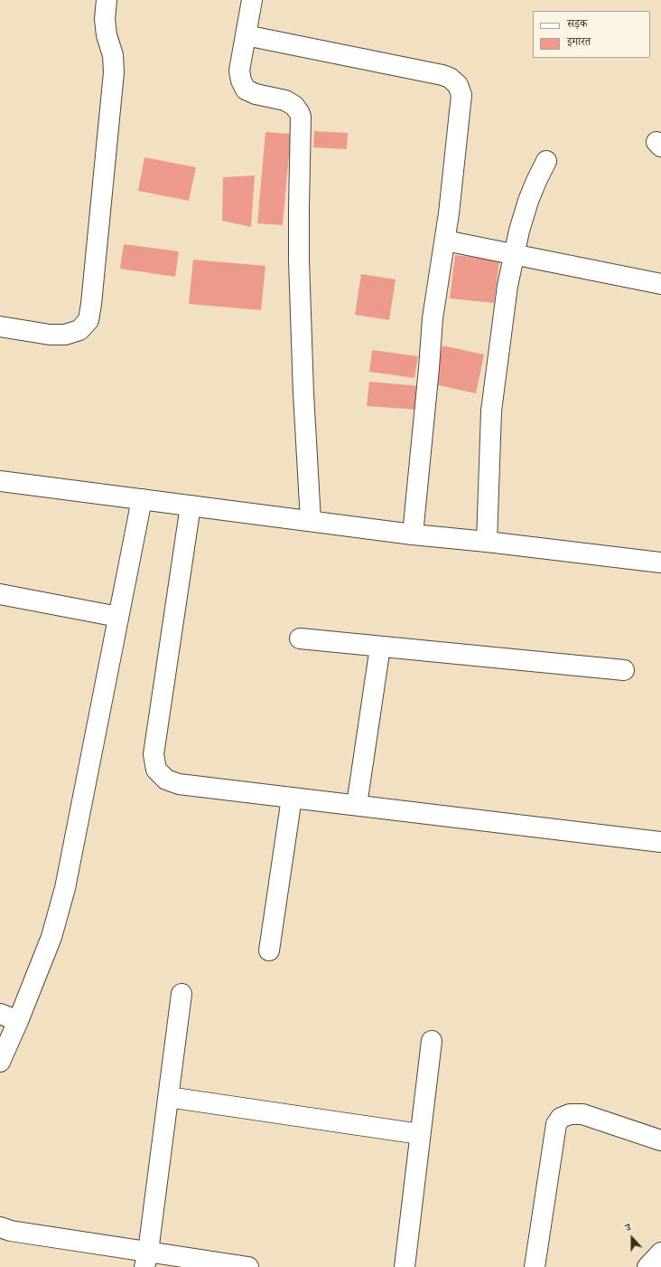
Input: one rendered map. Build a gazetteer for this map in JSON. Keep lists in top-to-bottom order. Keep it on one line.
{"legend":["सड़क","इमारत"],"north":"top"}
